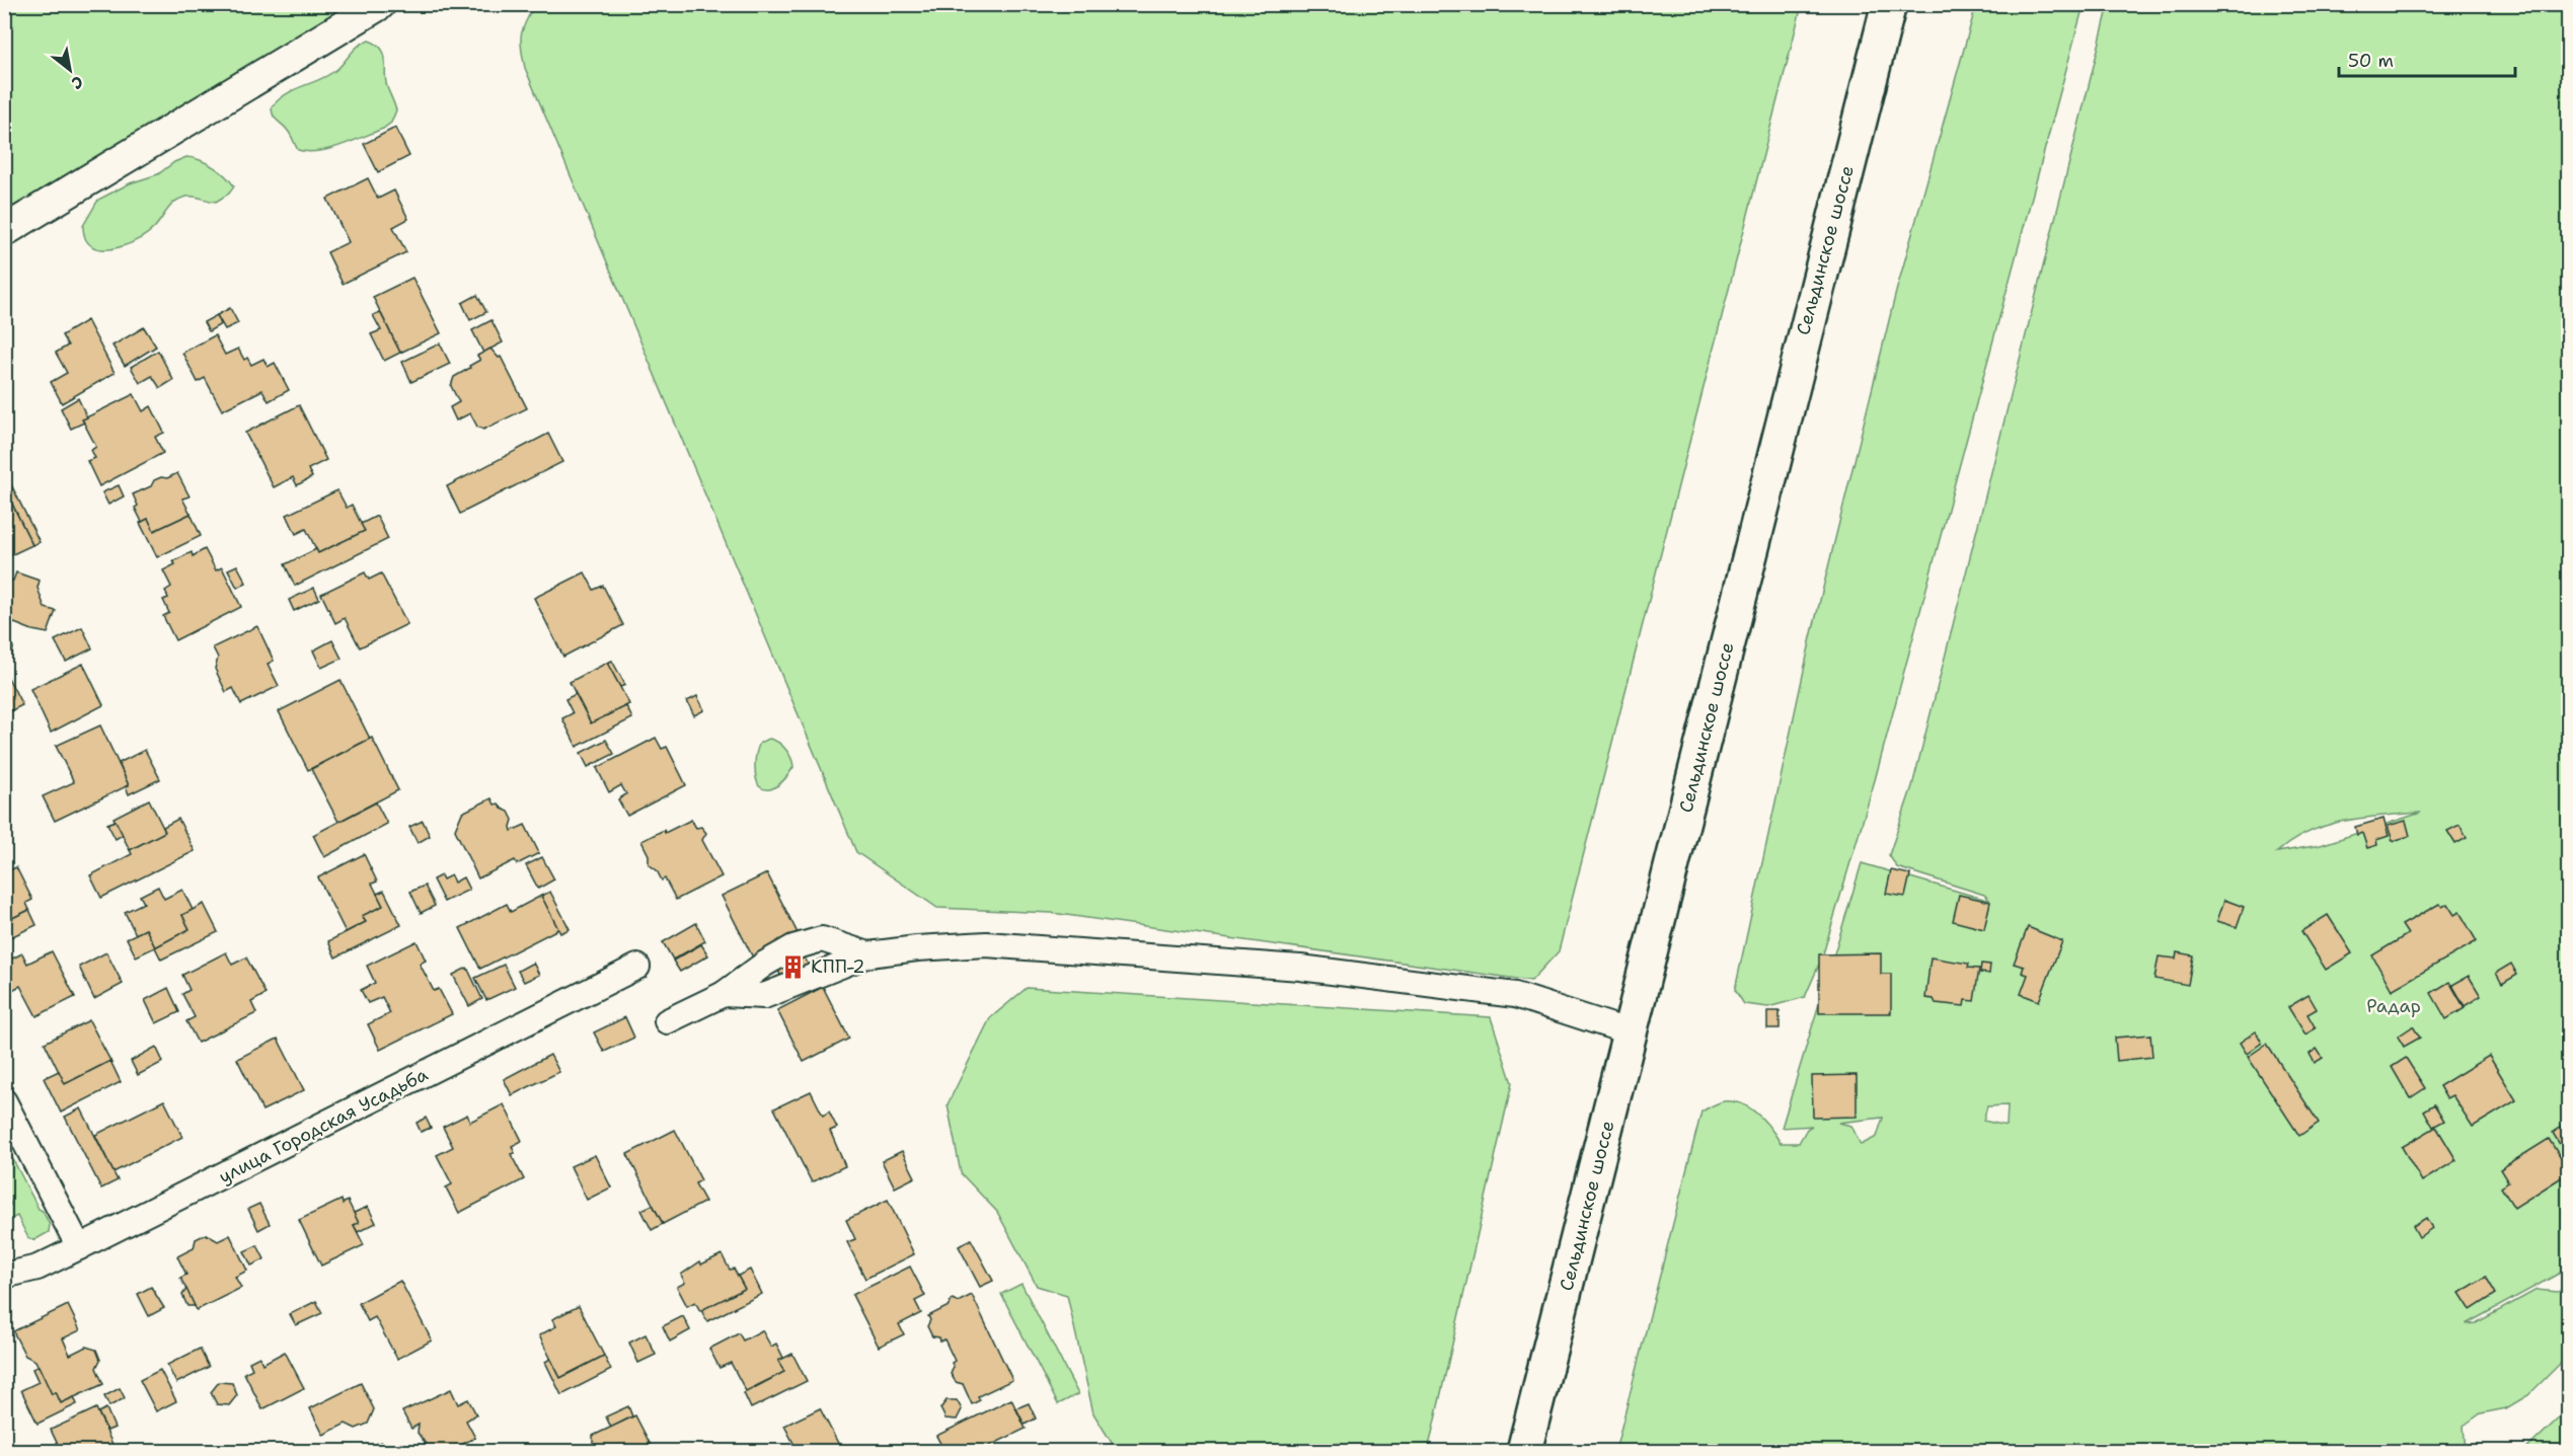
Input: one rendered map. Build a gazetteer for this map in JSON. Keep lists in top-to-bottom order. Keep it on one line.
{"streets":{"main road":["Сельдинское шоссе"],"street":["улица Городская Усадьба"]},"parks":["Радар"],"places":{"building":["КПП-2"]},"scale_bar":"50 m","north":"bottom right"}
